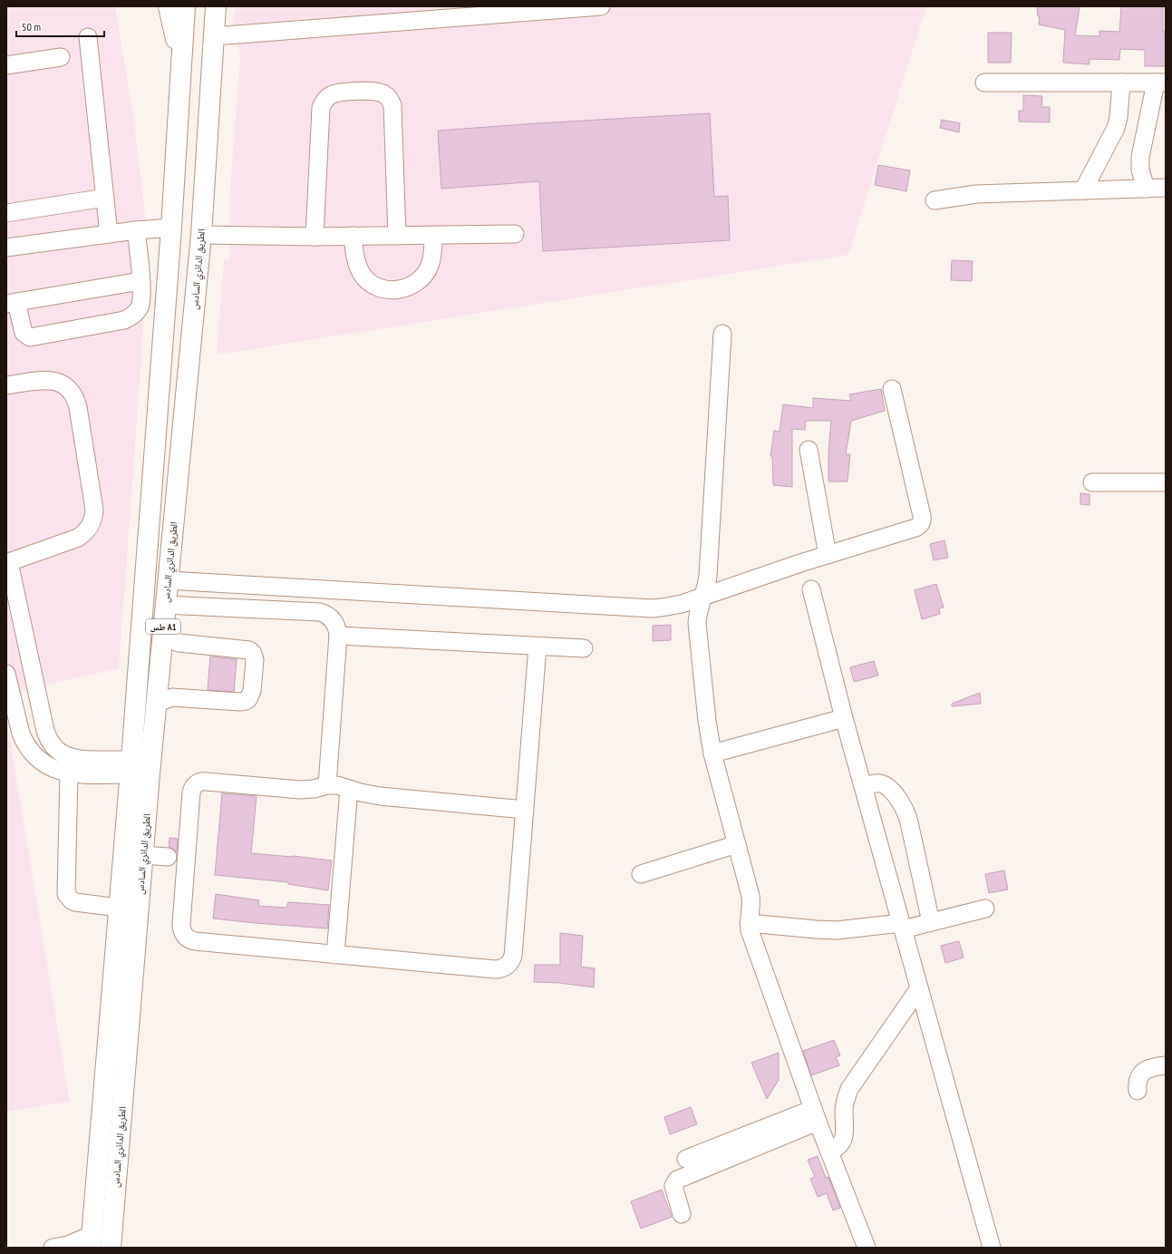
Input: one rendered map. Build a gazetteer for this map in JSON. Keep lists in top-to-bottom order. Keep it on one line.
{"streets":{"highway":["الطريق الدائري السادس","طس A1"]},"scale_bar":"50 m"}
